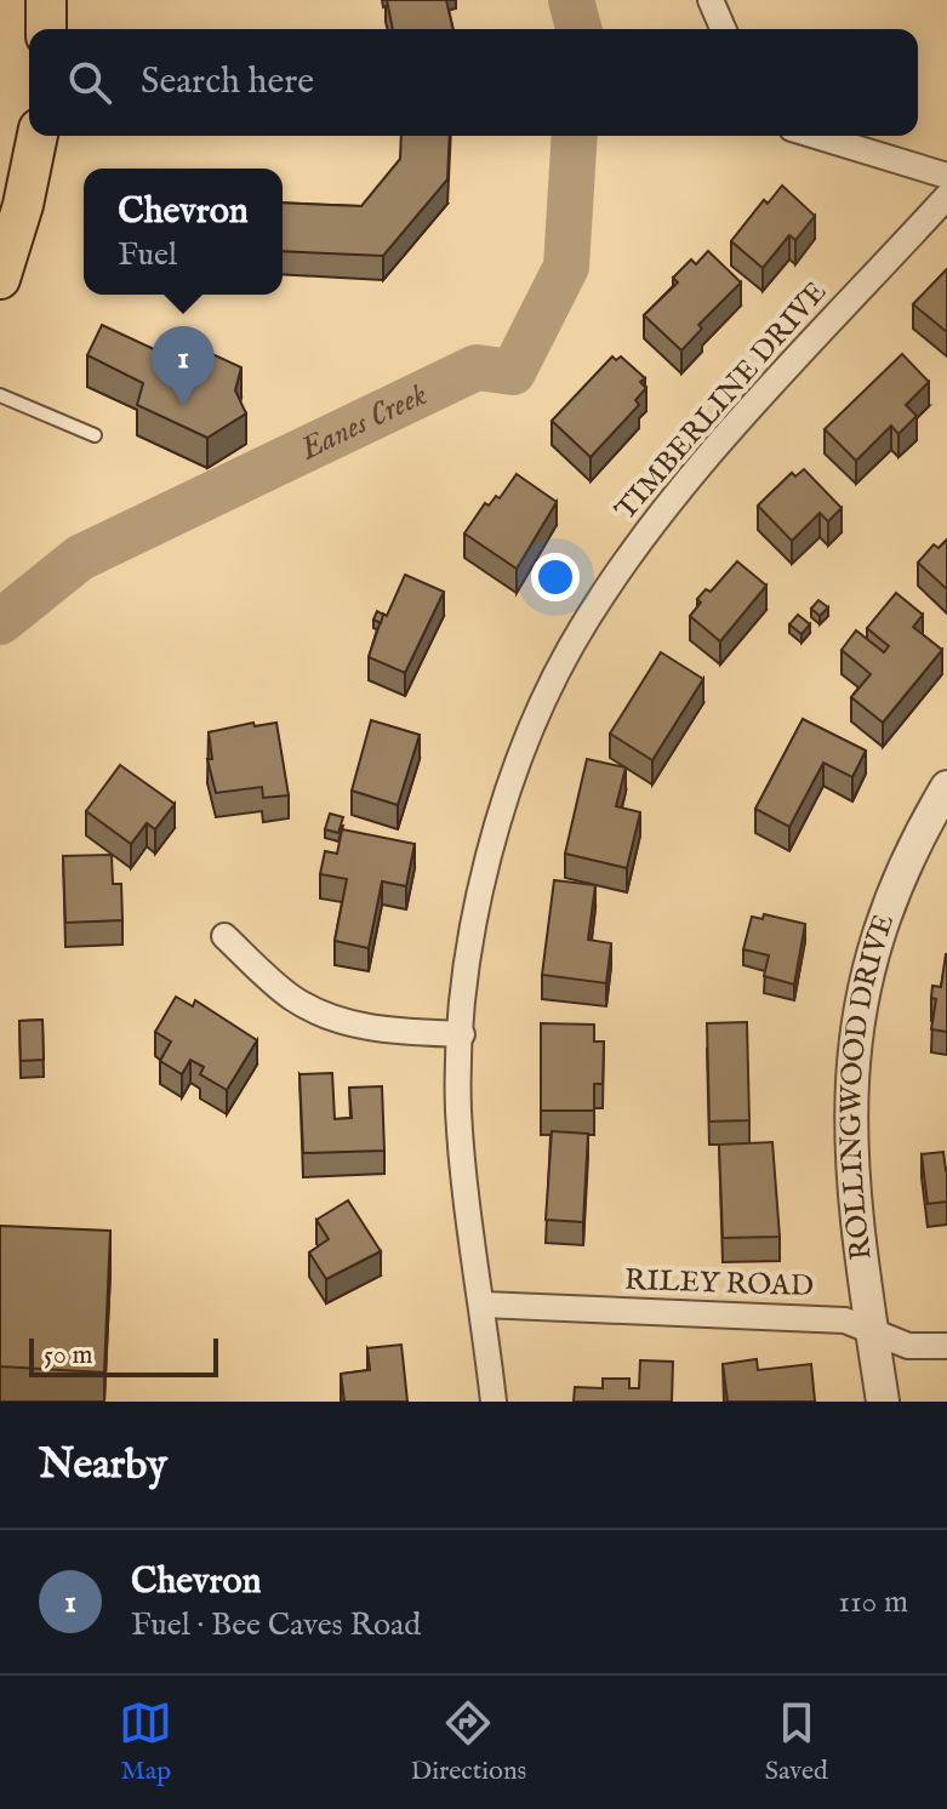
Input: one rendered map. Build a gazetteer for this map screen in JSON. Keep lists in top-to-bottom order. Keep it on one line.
{"streets":{"street":["TIMBERLINE DRIVE","ROLLINGWOOD DRIVE","RILEY ROAD"]},"crossings":[["TIMBERLINE DRIVE","RILEY ROAD"],["ROLLINGWOOD DRIVE","RILEY ROAD"]],"water":["Eanes Creek"],"scale_bar":"50 m","page":{"search":"Search here","popup":["Chevron","Fuel"],"pins":"1","scale":"50 m","heading":"Nearby","list":[{"mark":"1","name":"Chevron","note":"Fuel · Bee Caves Road","value":"110 m"}],"nav":["Map","Directions","Saved"]}}
